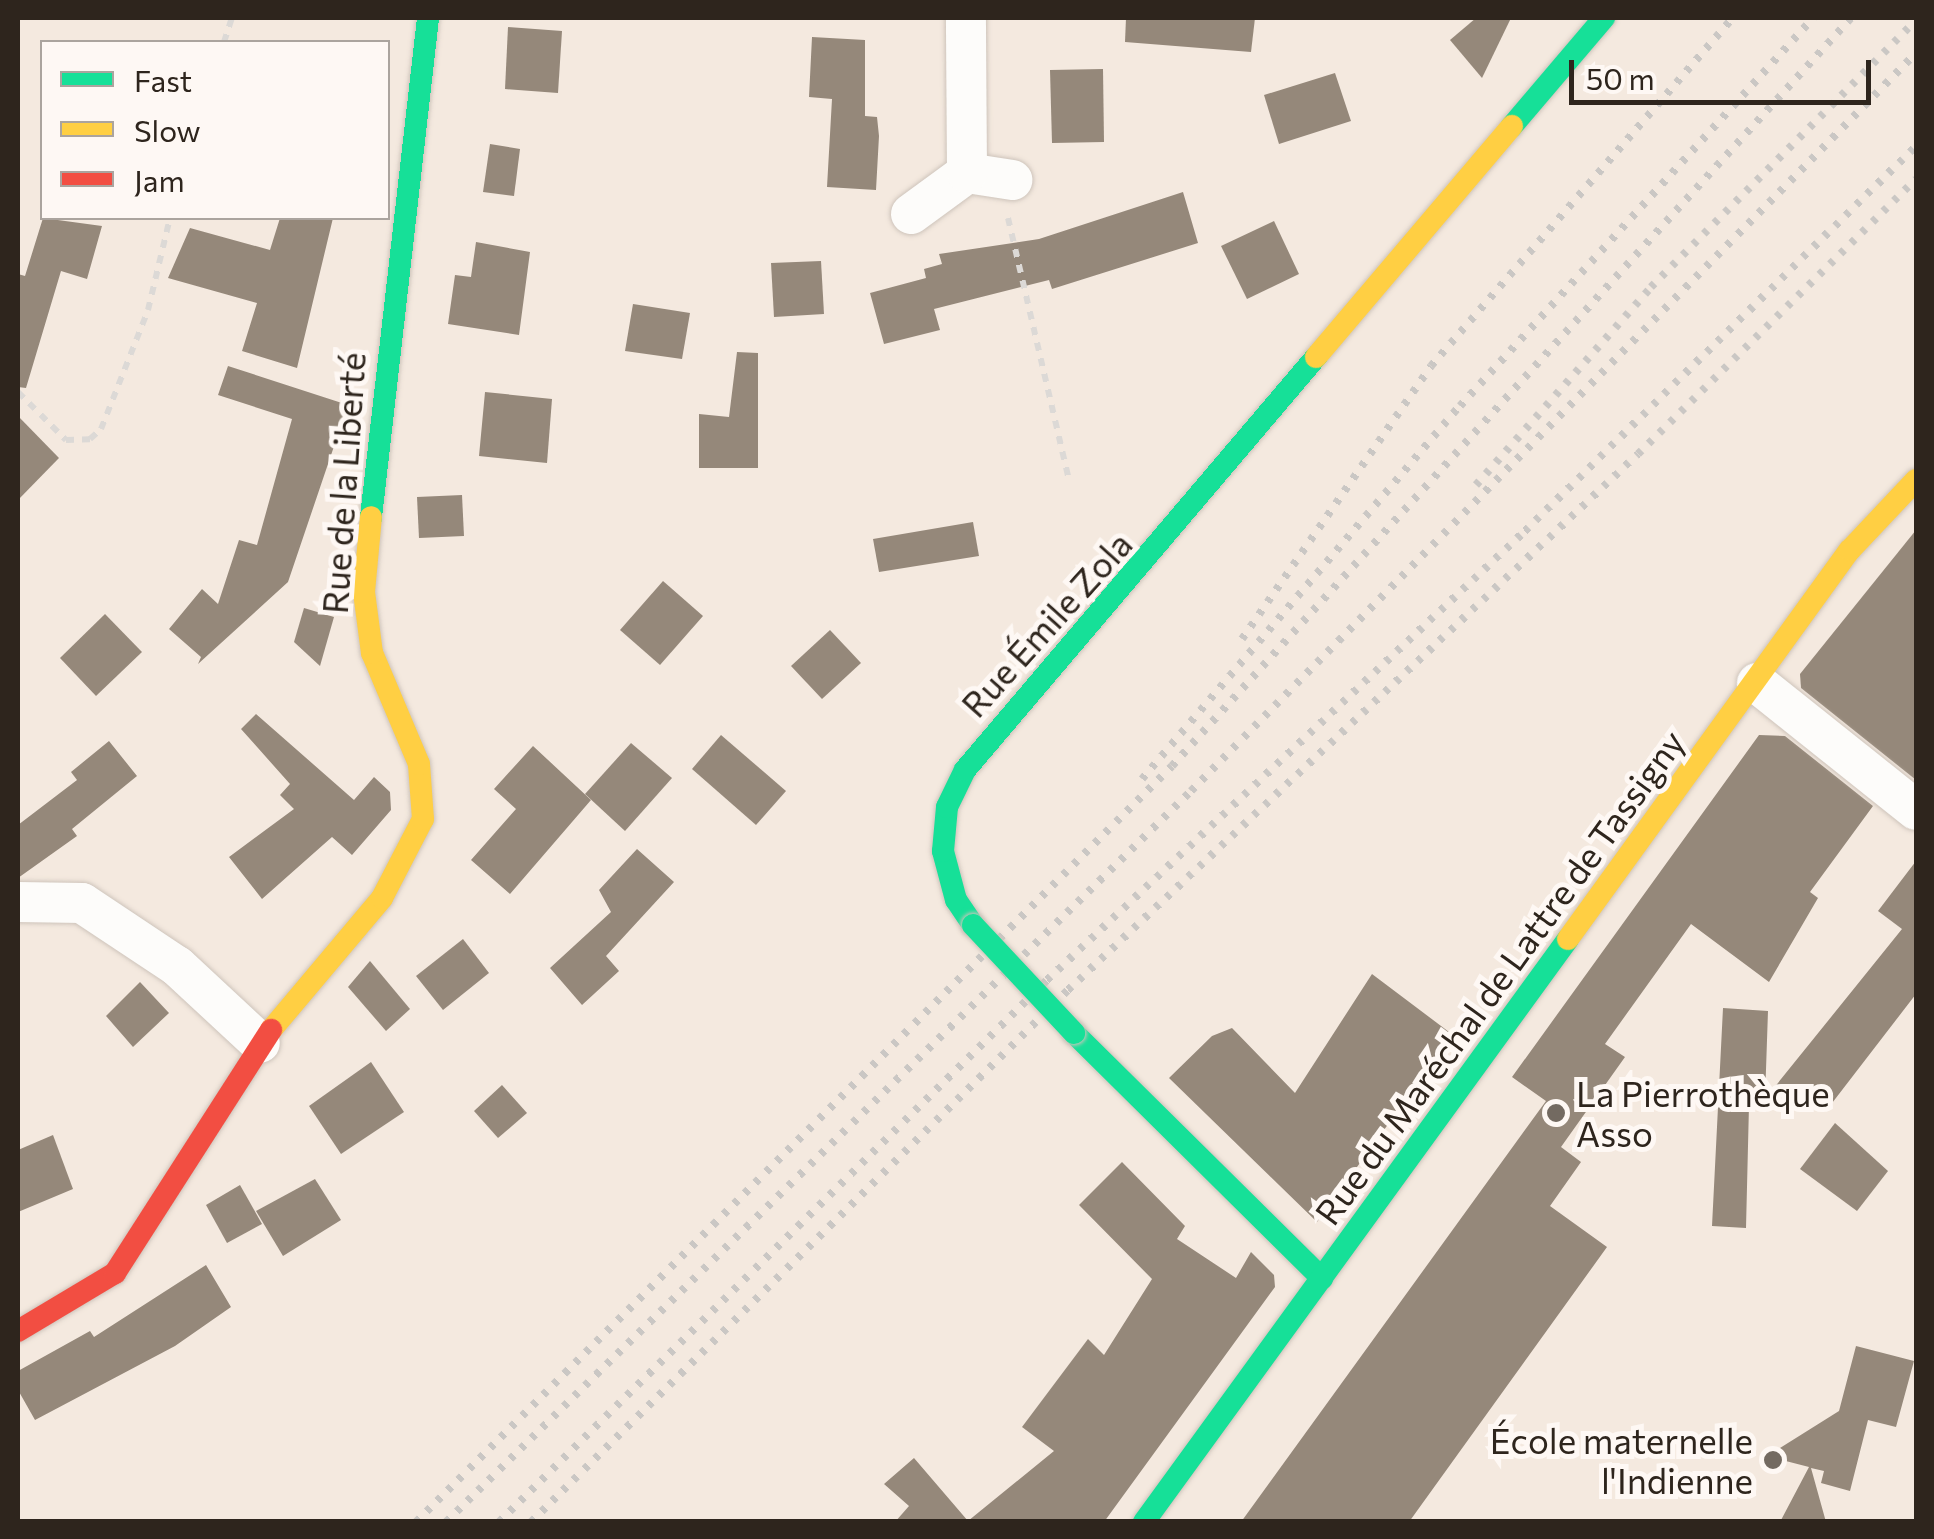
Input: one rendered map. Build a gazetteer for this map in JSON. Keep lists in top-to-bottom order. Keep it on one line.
{"streets":{"street":["Rue de la Liberté","Rue Émile Zola","Rue du Maréchal de Lattre de Tassigny"]},"crossings":[["Rue Émile Zola","Rue du Maréchal de Lattre de Tassigny"]],"places":["La Pierrothèque Asso","École maternelle l'Indienne"],"legend":["Fast","Slow","Jam"],"scale_bar":"50 m"}
